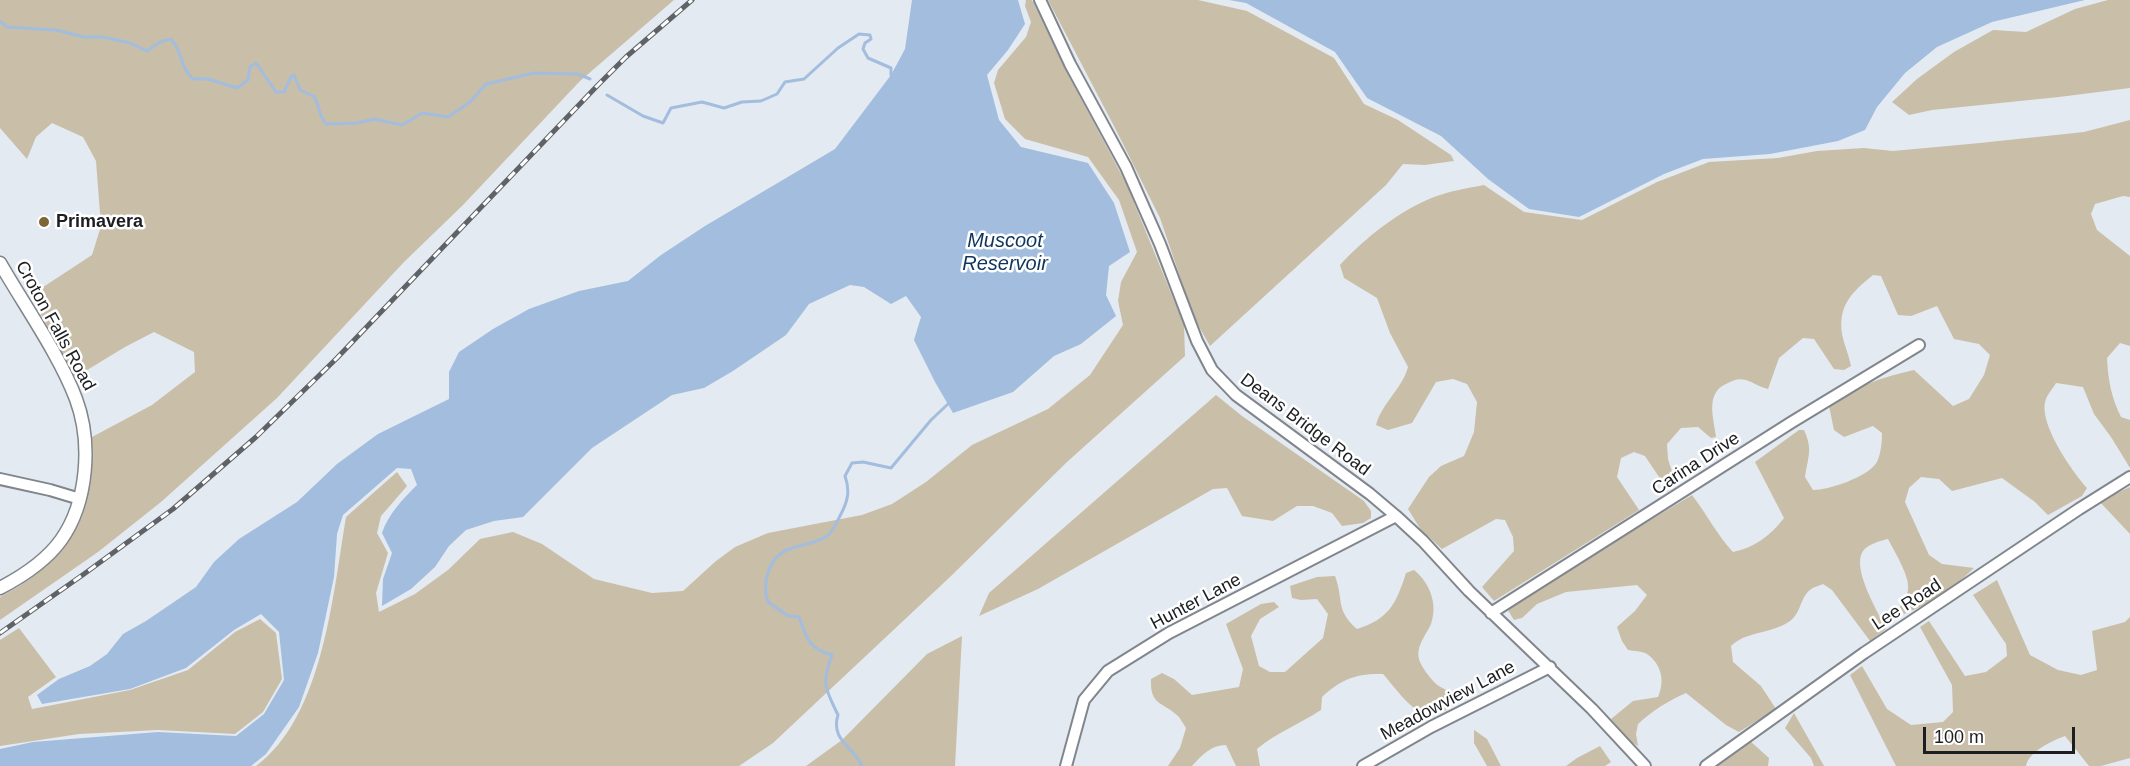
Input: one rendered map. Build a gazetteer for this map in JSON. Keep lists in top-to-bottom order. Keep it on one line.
{"streets":{"main road":["Croton Falls Road"],"street":["Deans Bridge Road","Carina Drive","Hunter Lane","Lee Road","Meadowview Lane"]},"crossings":[["Deans Bridge Road","Carina Drive"],["Deans Bridge Road","Hunter Lane"],["Deans Bridge Road","Meadowview Lane"]],"water":["Muscoot Reservoir"],"places":["Primavera"],"scale_bar":"100 m"}
